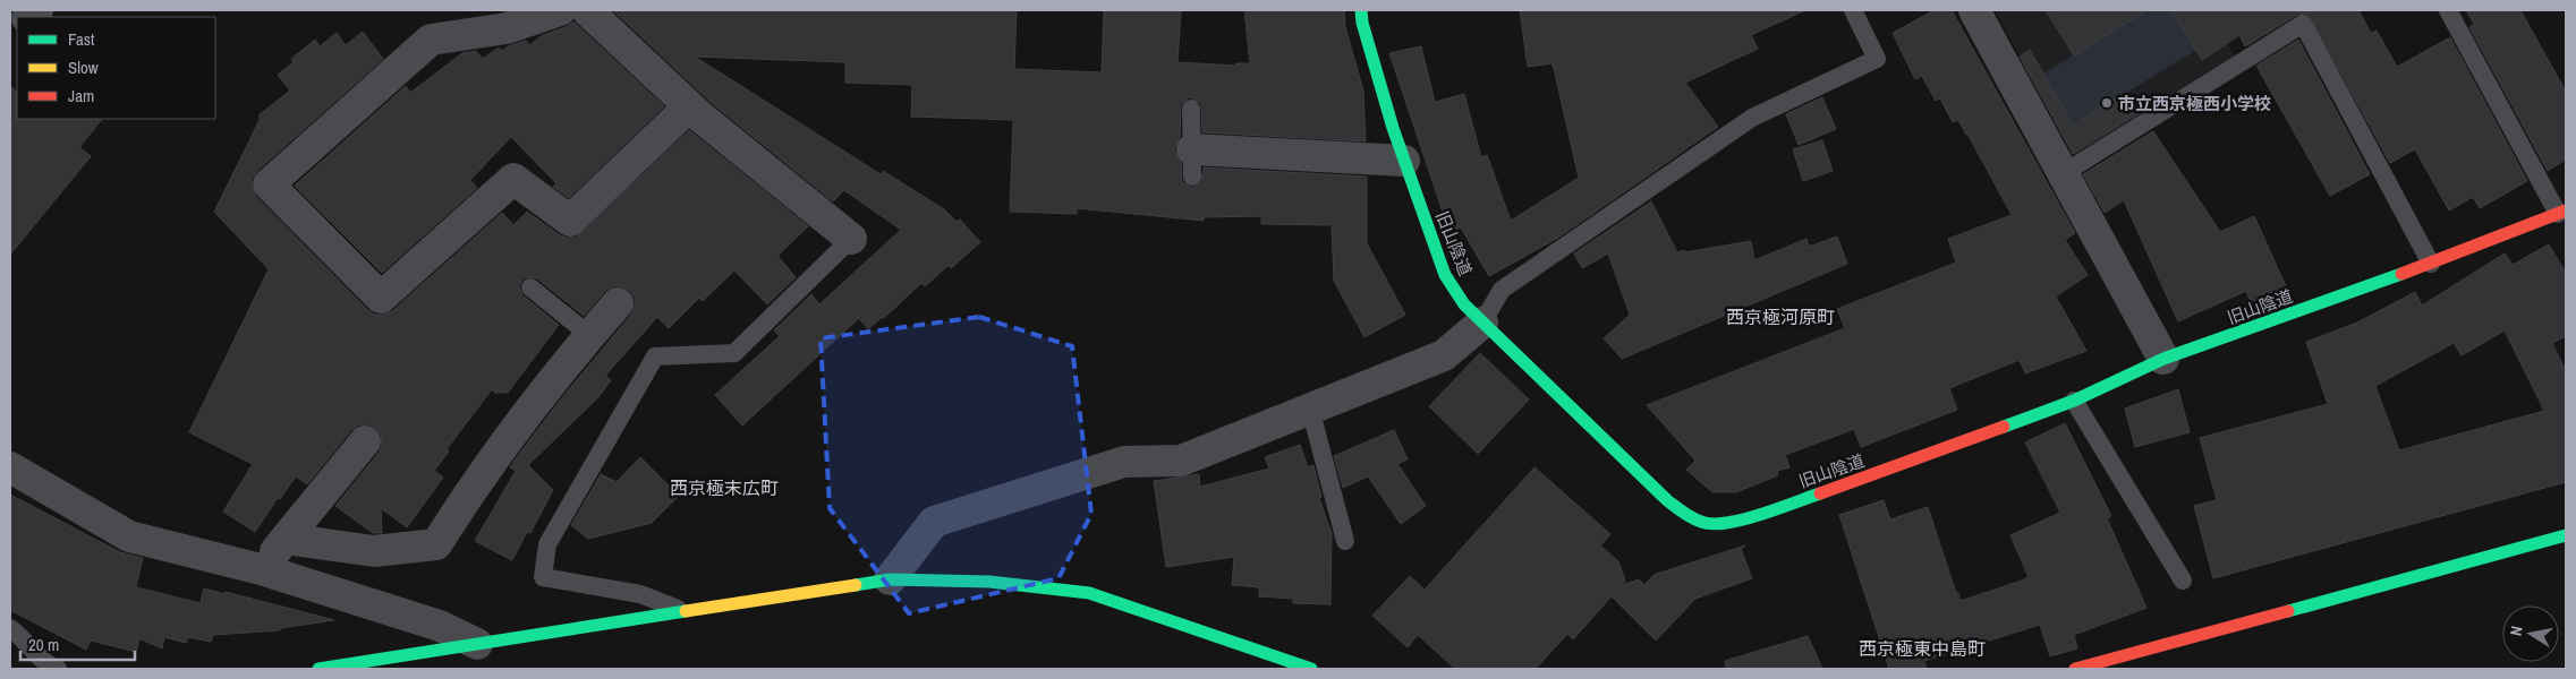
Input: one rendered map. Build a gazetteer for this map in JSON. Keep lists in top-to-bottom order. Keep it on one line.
{"streets":{"street":["旧山陰道"]},"districts":["西京極河原町","西京極末広町","西京極東中島町"],"places":["市立西京極西小学校"],"legend":["Fast","Slow","Jam"],"scale_bar":"20 m","north":"left"}
